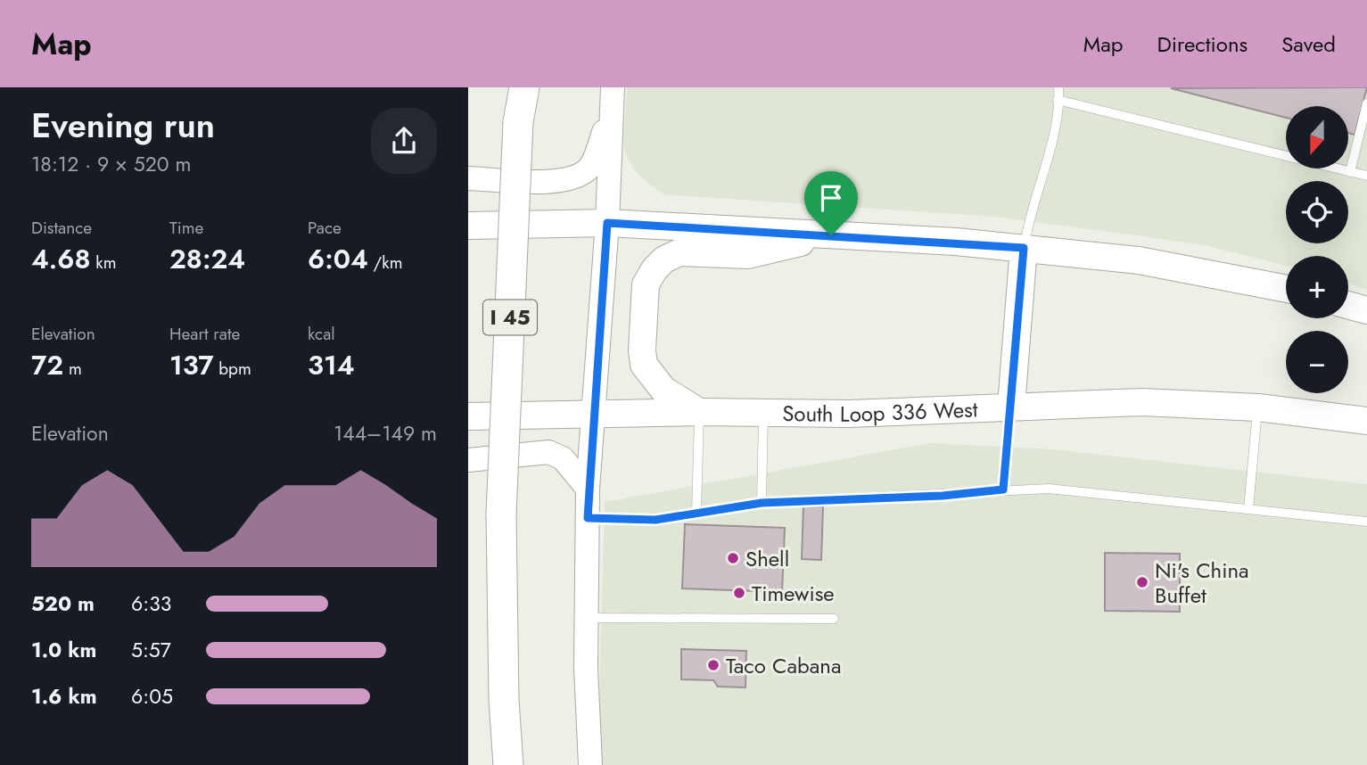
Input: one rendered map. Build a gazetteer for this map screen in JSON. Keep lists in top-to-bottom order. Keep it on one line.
{"streets":{"highway":["I 45"],"main road":["South Loop 336 West"]},"places":["Shell","Ni's China Buffet","Timewise","Taco Cabana"],"north":"bottom","page":{"header":"Map","nav":["Map","Directions","Saved"],"heading":["Evening run","18:12 · 9 × 520 m"],"map_buttons":["+","−"],"stats":[["Distance","4.68 km"],["Time","28:24"],["Pace","6:04 /km"],["Elevation","72 m"],["Heart rate","137 bpm"],["kcal","314"]],"chart":["Elevation","144–149 m"],"list":[{"name":"520 m","note":"6:33"},{"name":"1.0 km","note":"5:57"},{"name":"1.6 km","note":"6:05"}]}}
